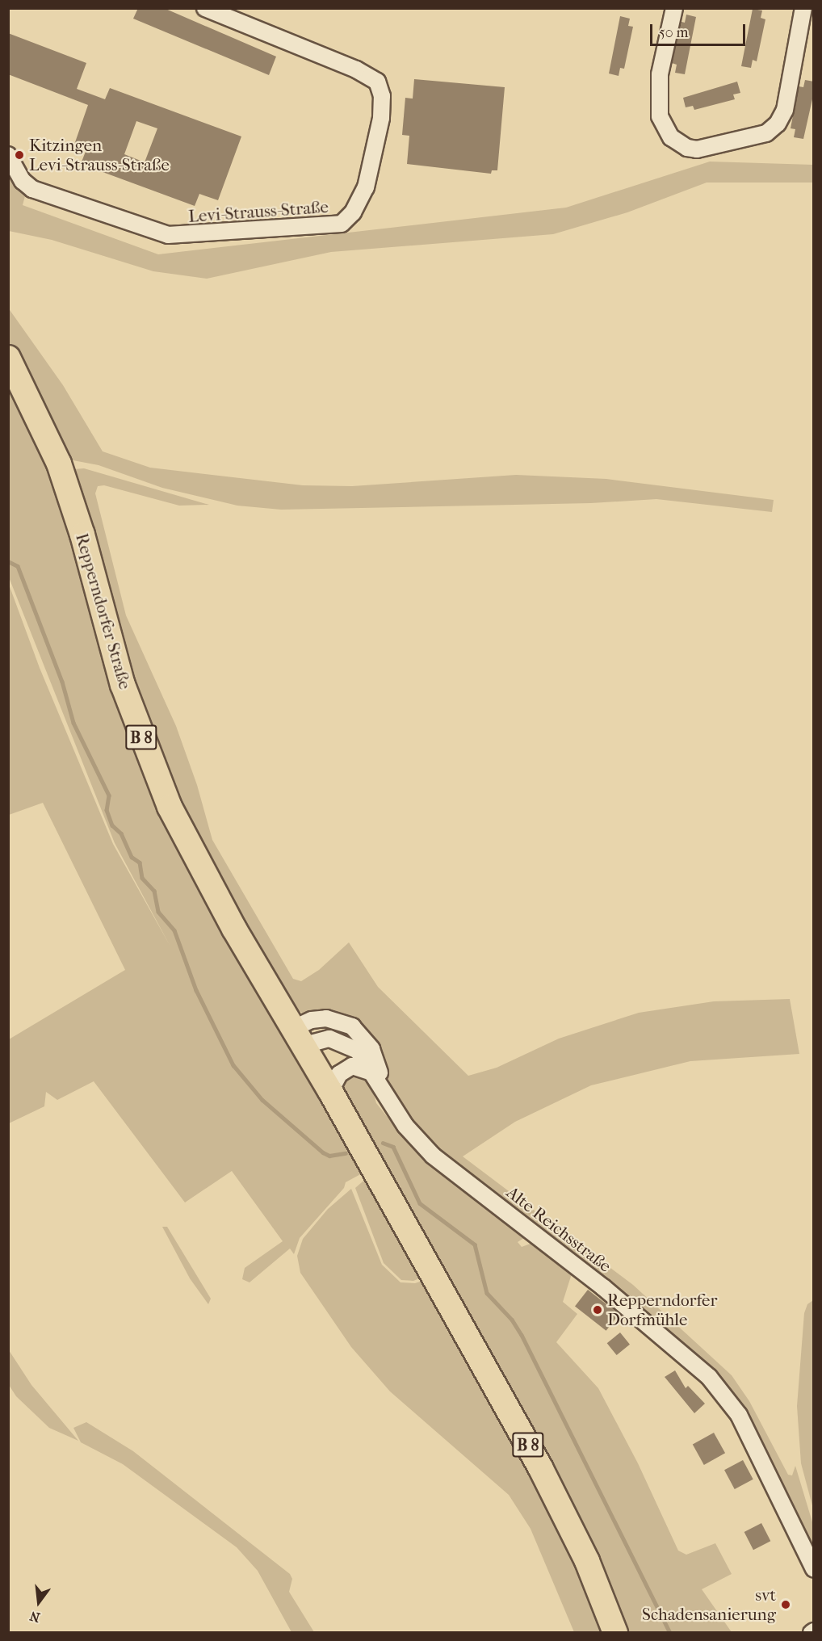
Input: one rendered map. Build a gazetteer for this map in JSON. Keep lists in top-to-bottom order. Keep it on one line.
{"streets":{"main road":["Repperndorfer Straße","B 8"],"street":["Levi-Strauss-Straße","Alte Reichsstraße"]},"crossings":[["Repperndorfer Straße","B 8"],["Repperndorfer Straße","Alte Reichsstraße"],["B 8","Alte Reichsstraße"]],"places":["Kitzingen Levi-Strauss-Straße","Repperndorfer Dorfmühle","svt Schadensanierung"],"scale_bar":"50 m","north":"bottom"}
